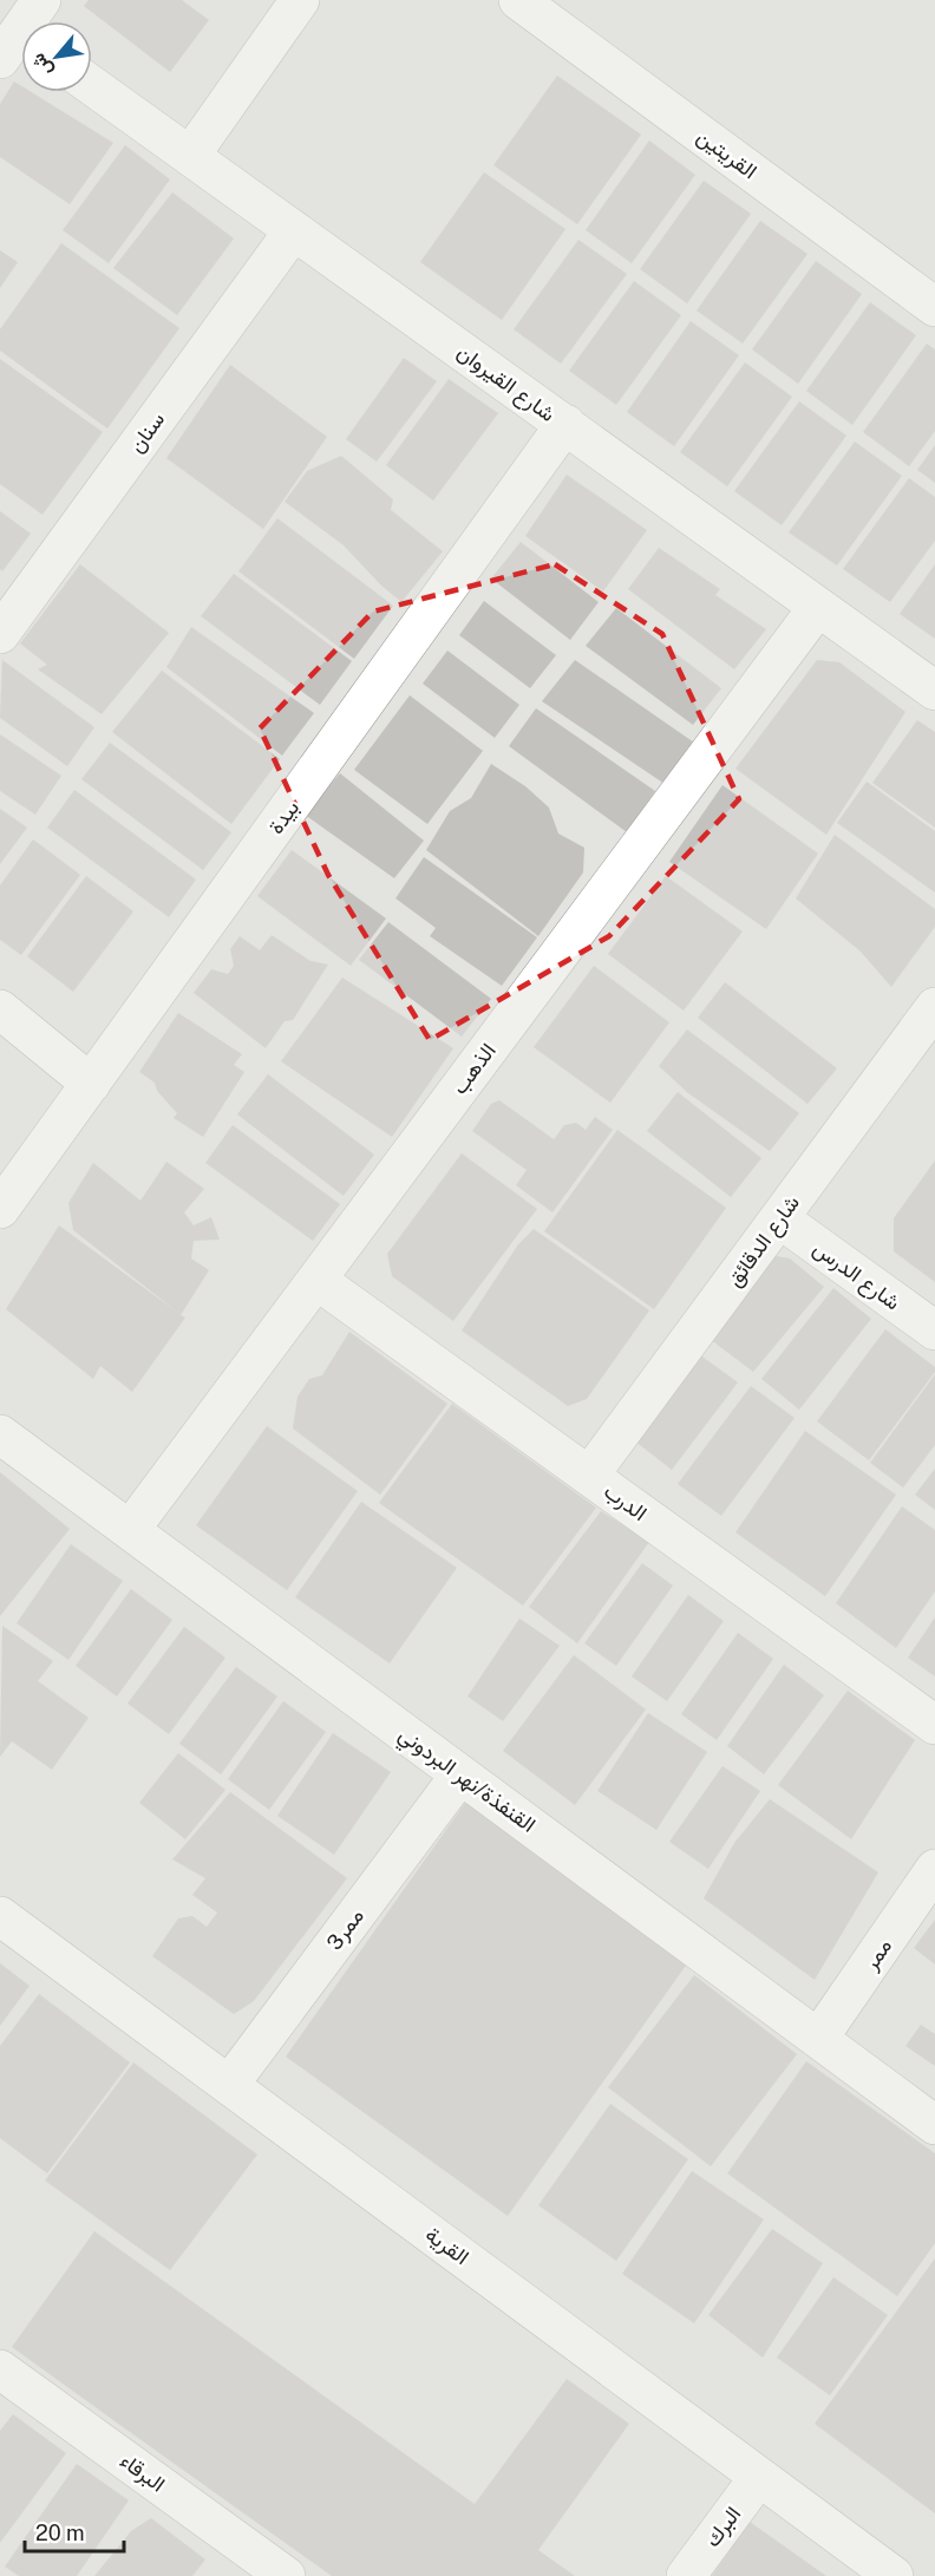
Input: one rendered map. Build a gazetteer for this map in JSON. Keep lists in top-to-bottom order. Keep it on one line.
{"streets":{"street":["القريتين","شارع القيروان","سنان","بيدة","الذهب","شارع الدقائق","شارع الدرس","الدرب","القنفذة/نهر البردوني","ممر3","ممر","القرية","البرقاء","البرك"]},"crossings":[["شارع القيروان","سنان"],["شارع القيروان","بيدة"],["شارع القيروان","الذهب"],["الذهب","الدرب"],["الذهب","القنفذة/نهر البردوني"],["شارع الدقائق","شارع الدرس"],["شارع الدقائق","الدرب"],["القنفذة/نهر البردوني","ممر3"],["القنفذة/نهر البردوني","ممر"],["ممر3","القرية"],["القرية","البرك"]],"scale_bar":"20 m","north":"bottom left"}
